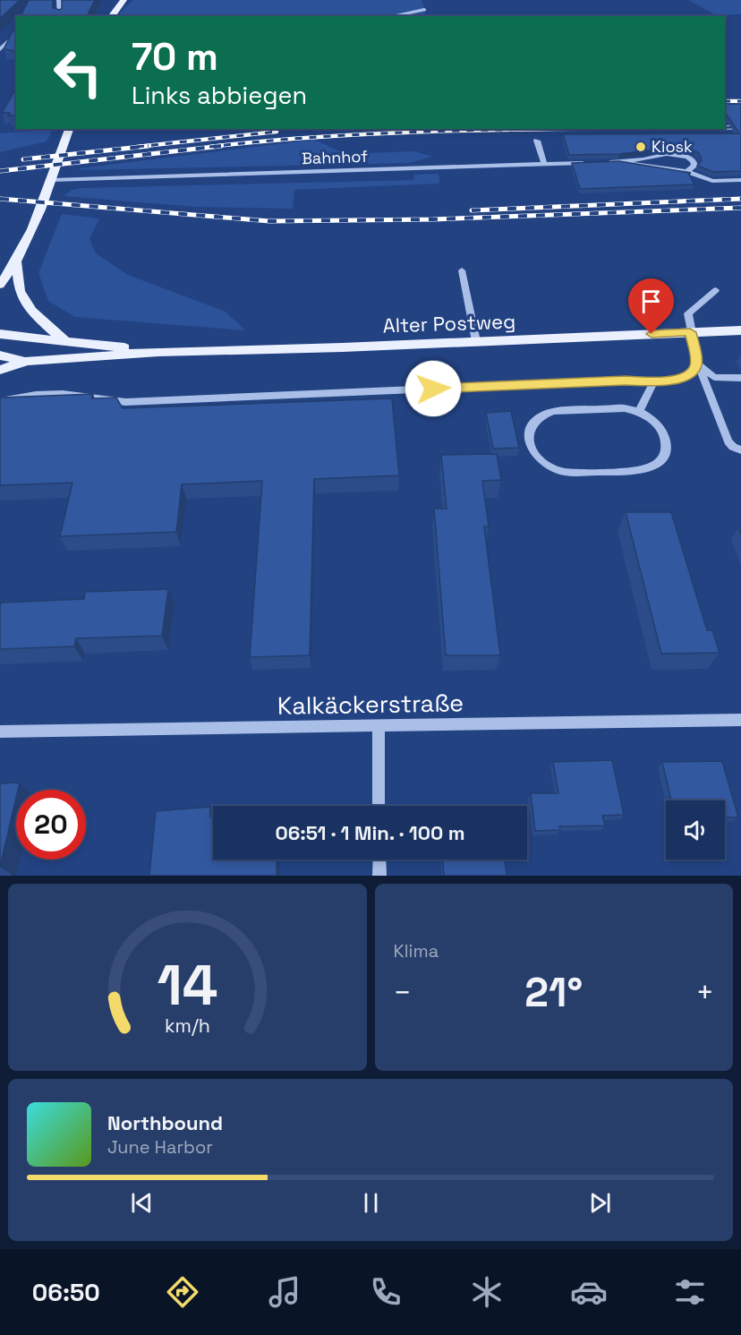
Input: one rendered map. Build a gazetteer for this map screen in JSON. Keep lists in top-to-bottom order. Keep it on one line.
{"streets":{"main road":["Alter Postweg"],"street":["Bahnhof","Kalkäckerstraße"]},"places":["Kiosk"],"page":{"turn":["70 m","Links abbiegen"],"limit":"20","trip":"06:51 · 1 Min. · 100 m","tile":"Klima","heat":["−","21°","+"],"song":["Northbound","June Harbor"],"tabs":"06:50","gauge":["14","km/h"]}}
